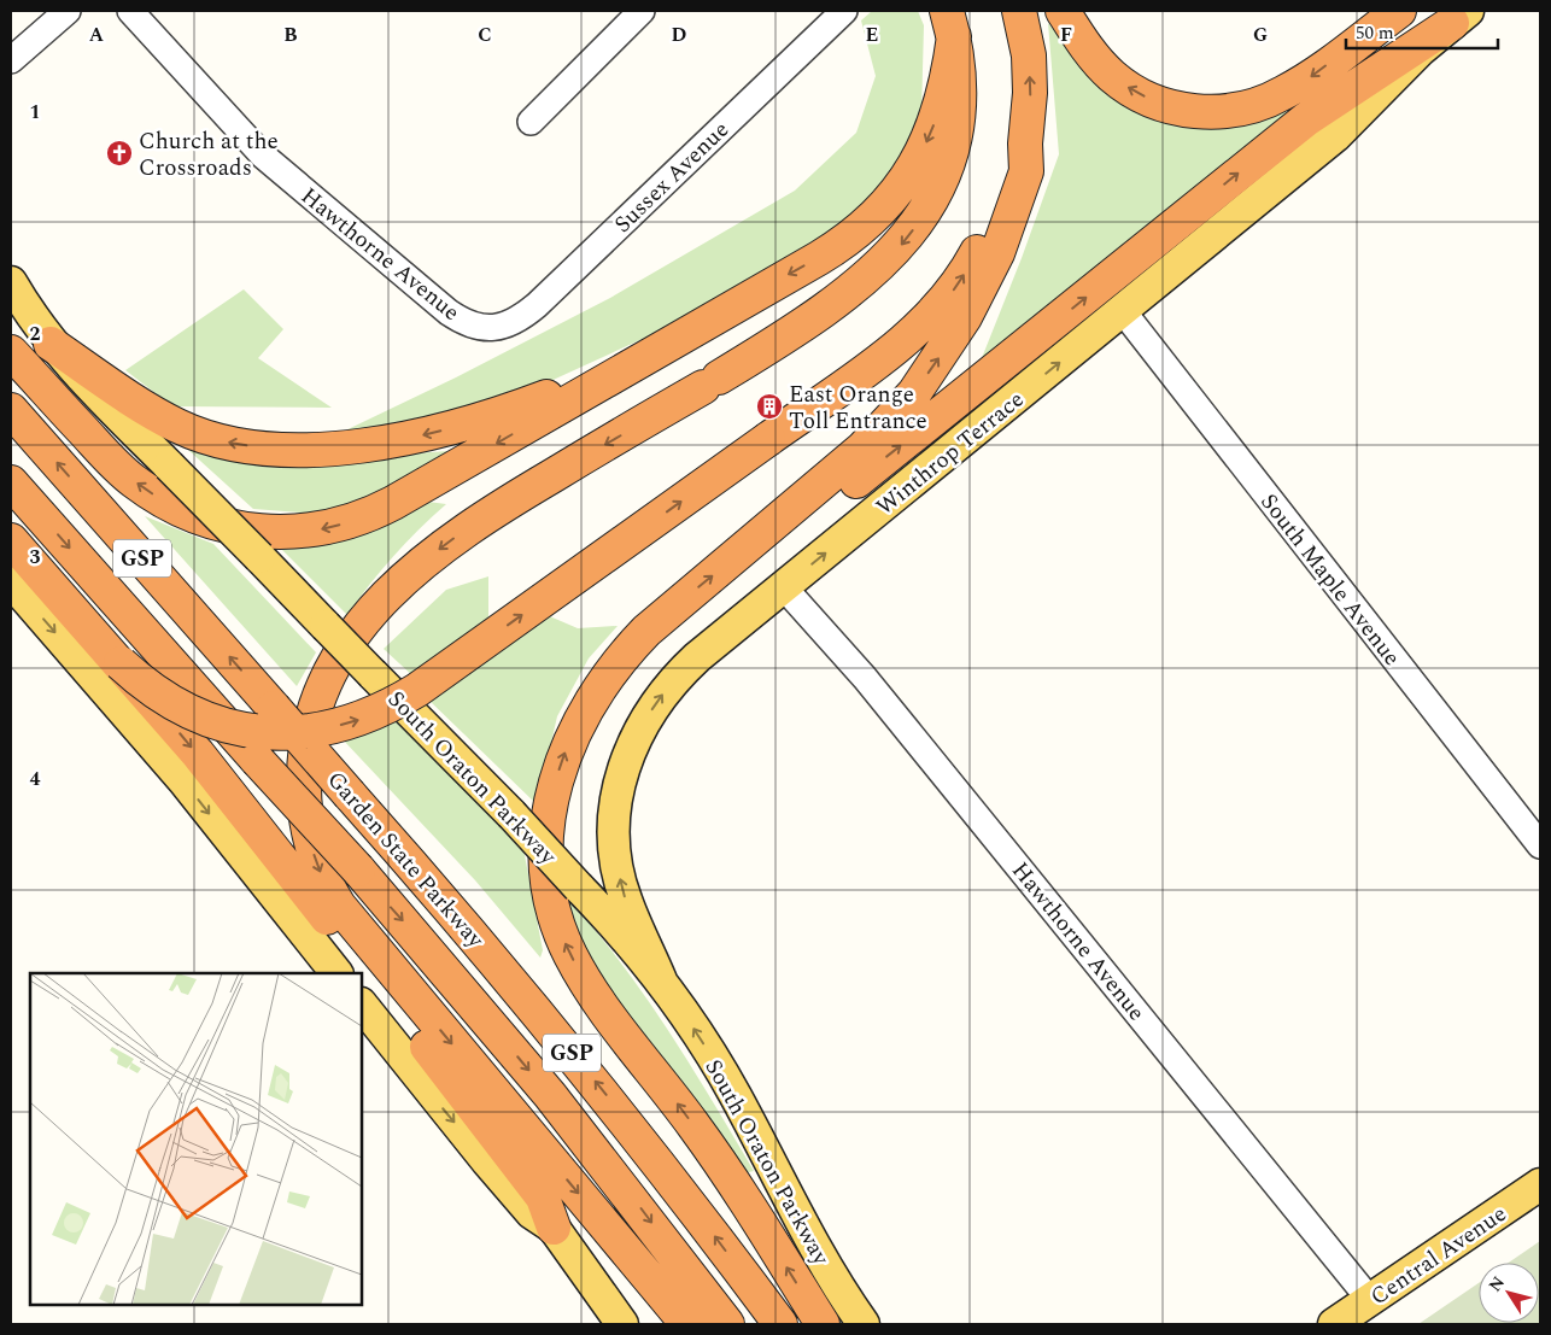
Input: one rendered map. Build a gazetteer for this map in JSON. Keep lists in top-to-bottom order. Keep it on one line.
{"streets":{"highway":["GSP","Garden State Parkway"],"main road":["Winthrop Terrace","South Oraton Parkway","Central Avenue"],"street":["Sussex Avenue","Hawthorne Avenue","South Maple Avenue"]},"crossings":[["Sussex Avenue","Hawthorne Avenue"],["Hawthorne Avenue","Winthrop Terrace"],["Hawthorne Avenue","Central Avenue"],["Winthrop Terrace","South Maple Avenue"],["Winthrop Terrace","South Oraton Parkway"]],"one_way":["Winthrop Terrace"],"places":{"church":["Church at the Crossroads"],"building":["East Orange Toll Entrance"]},"scale_bar":"50 m","north":"top left","grid":{"columns":["A","B","C","D","E","F","G"],"rows":["1","2","3","4"]}}
